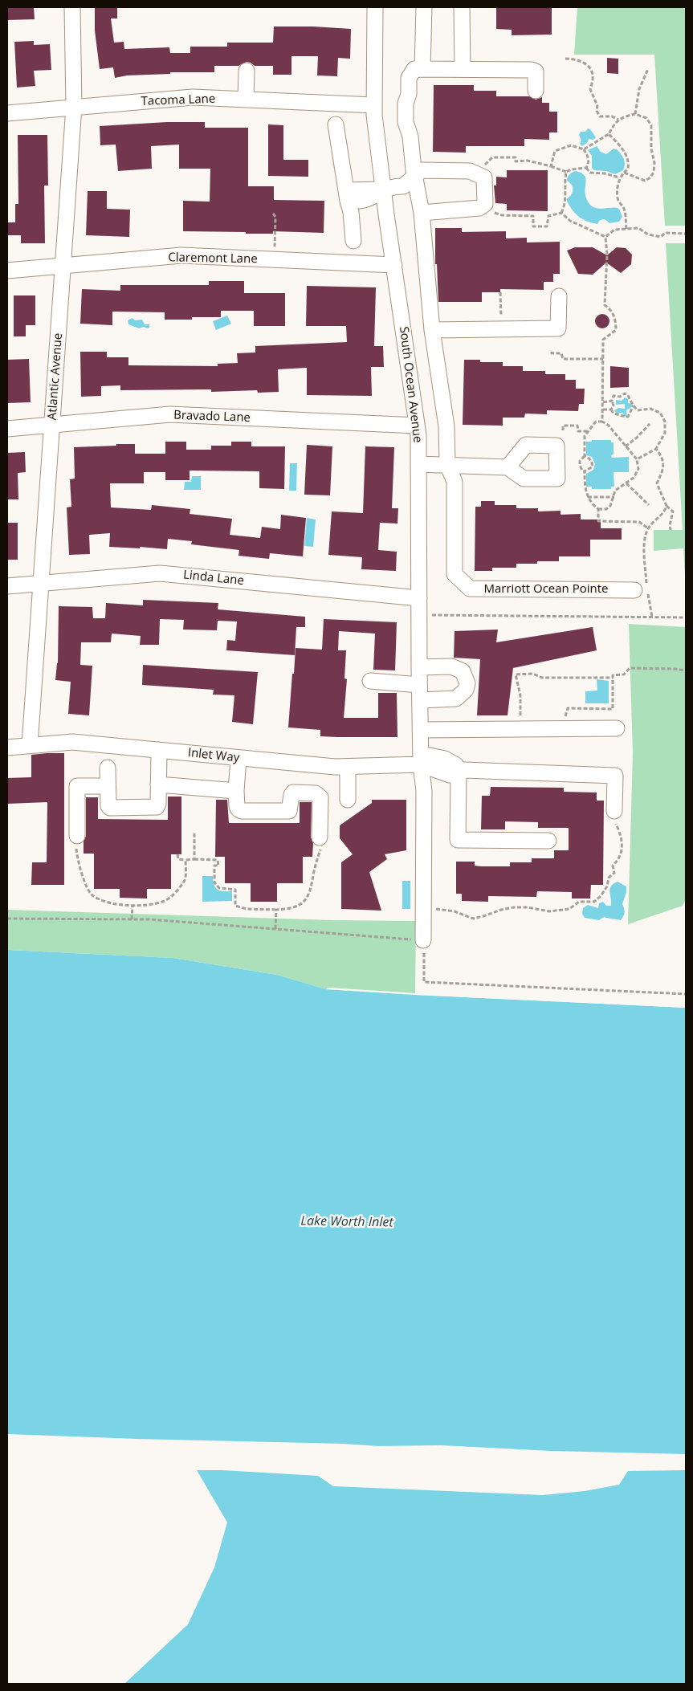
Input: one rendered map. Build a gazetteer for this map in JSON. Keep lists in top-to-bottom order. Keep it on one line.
{"streets":{"street":["Tacoma Lane","Claremont Lane","Atlantic Avenue","South Ocean Avenue","Bravado Lane","Linda Lane","Marriott Ocean Pointe","Inlet Way"]},"crossings":[["Tacoma Lane","Atlantic Avenue"],["Tacoma Lane","South Ocean Avenue"],["Claremont Lane","Atlantic Avenue"],["Claremont Lane","South Ocean Avenue"],["Atlantic Avenue","Bravado Lane"],["Atlantic Avenue","Linda Lane"],["Atlantic Avenue","Inlet Way"],["South Ocean Avenue","Bravado Lane"],["South Ocean Avenue","Linda Lane"],["South Ocean Avenue","Inlet Way"]],"water":["Lake Worth Inlet"]}
